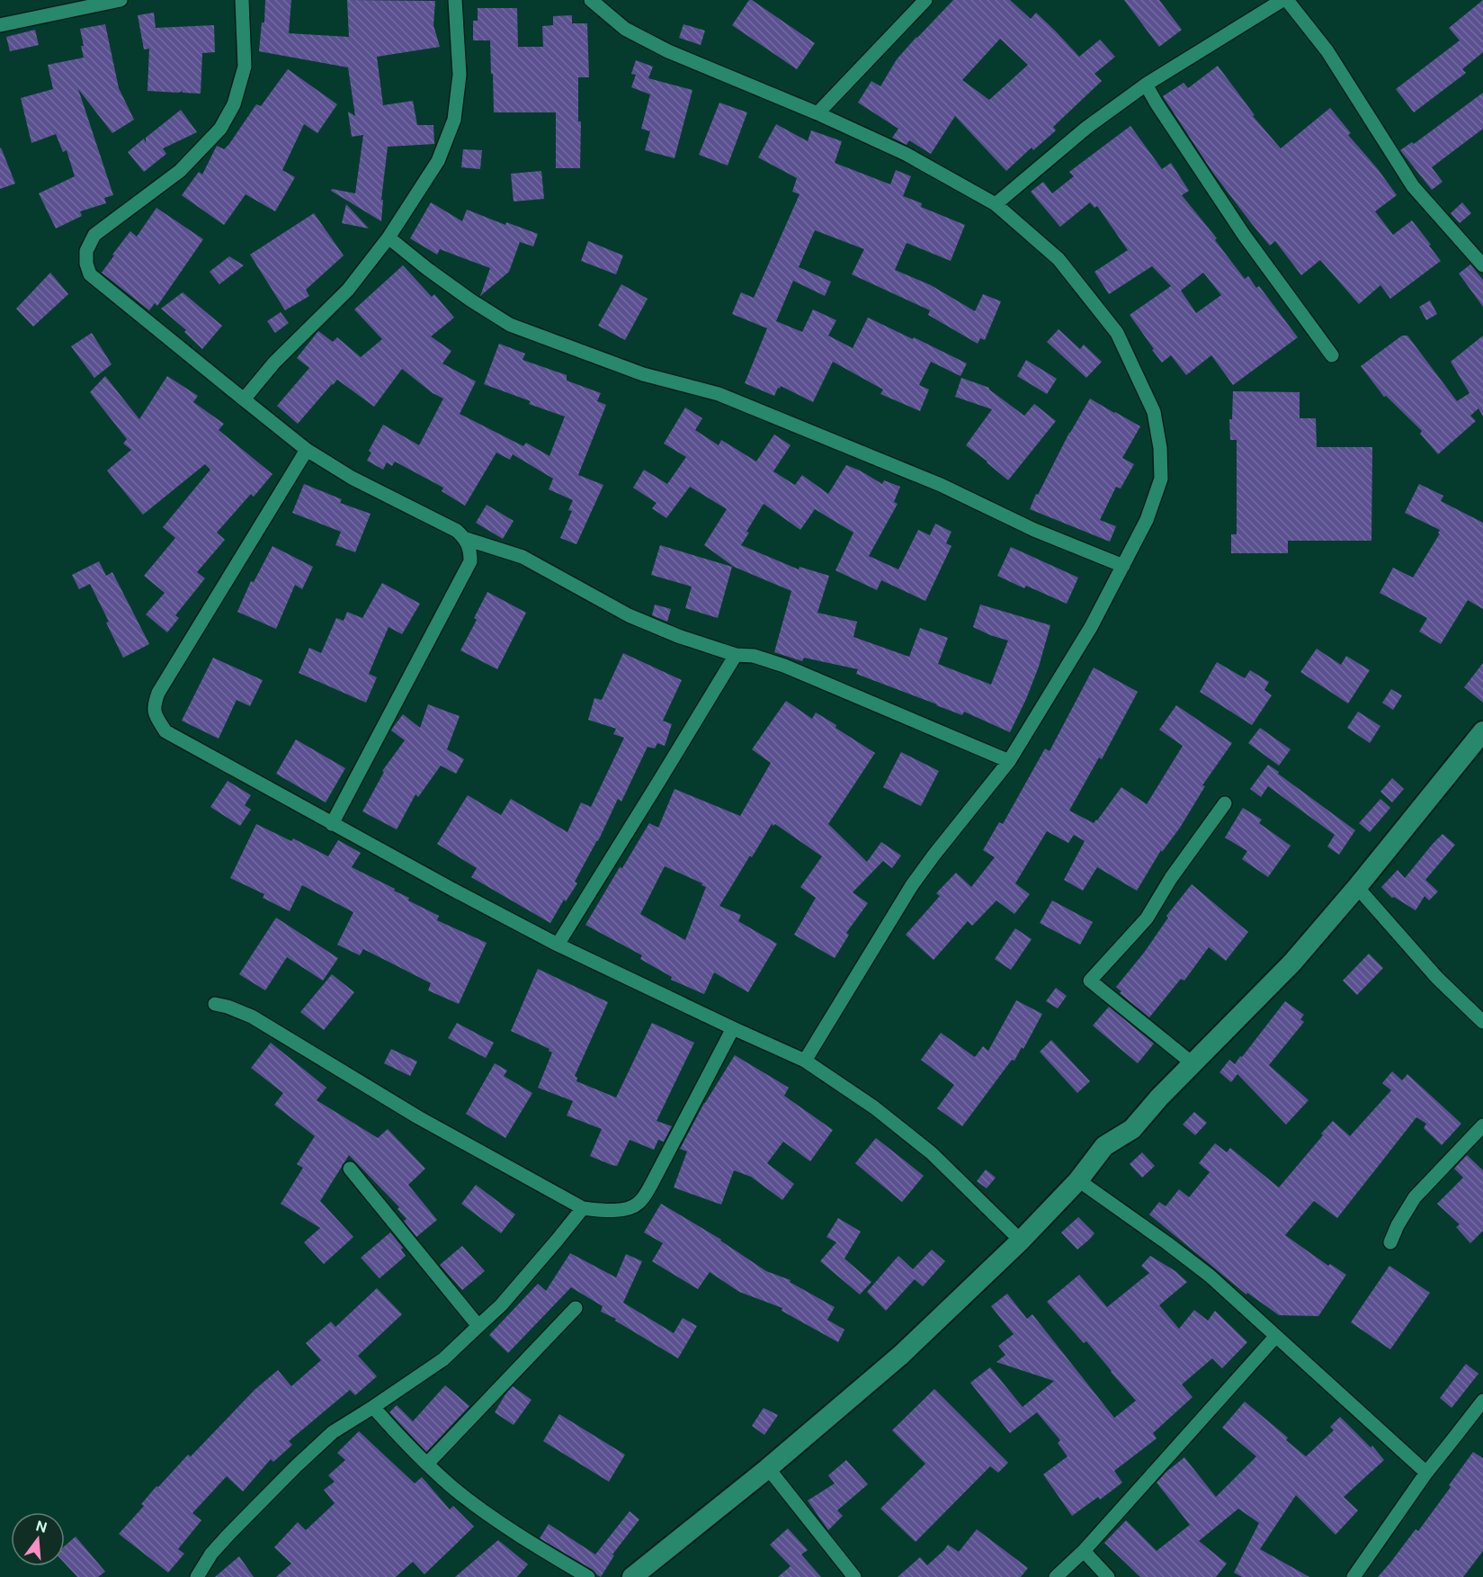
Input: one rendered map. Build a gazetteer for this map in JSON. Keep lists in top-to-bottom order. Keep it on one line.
{"north":"top"}
